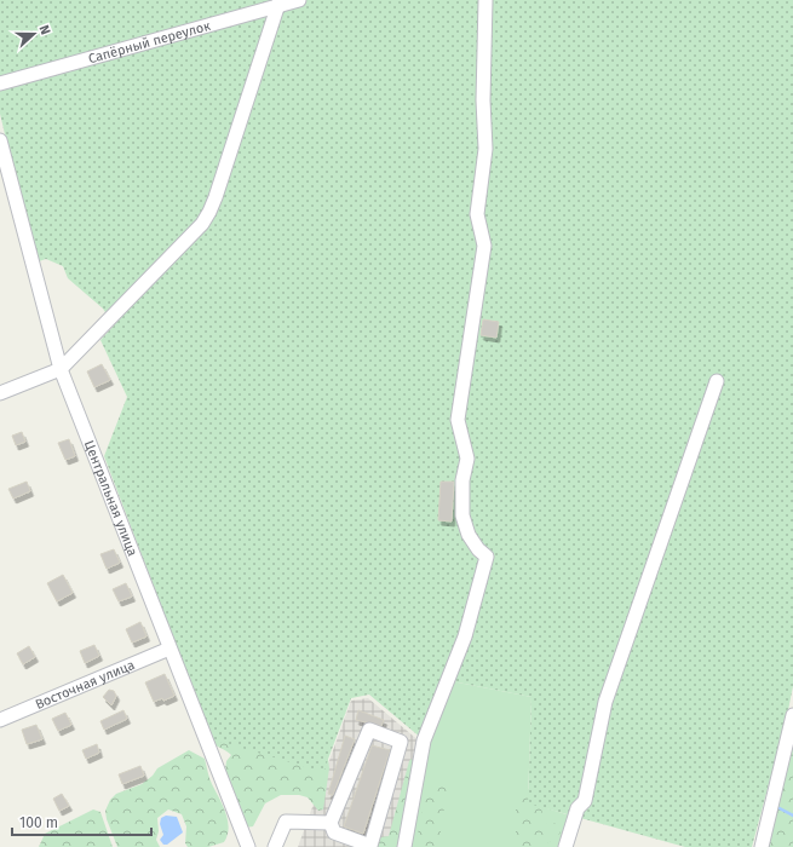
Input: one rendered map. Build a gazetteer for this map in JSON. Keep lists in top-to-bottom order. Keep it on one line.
{"streets":{"street":["Сапёрный переулок","Центральная улица","Восточная улица"]},"crossings":[["Центральная улица","Восточная улица"]],"scale_bar":"100 m","north":"right"}
